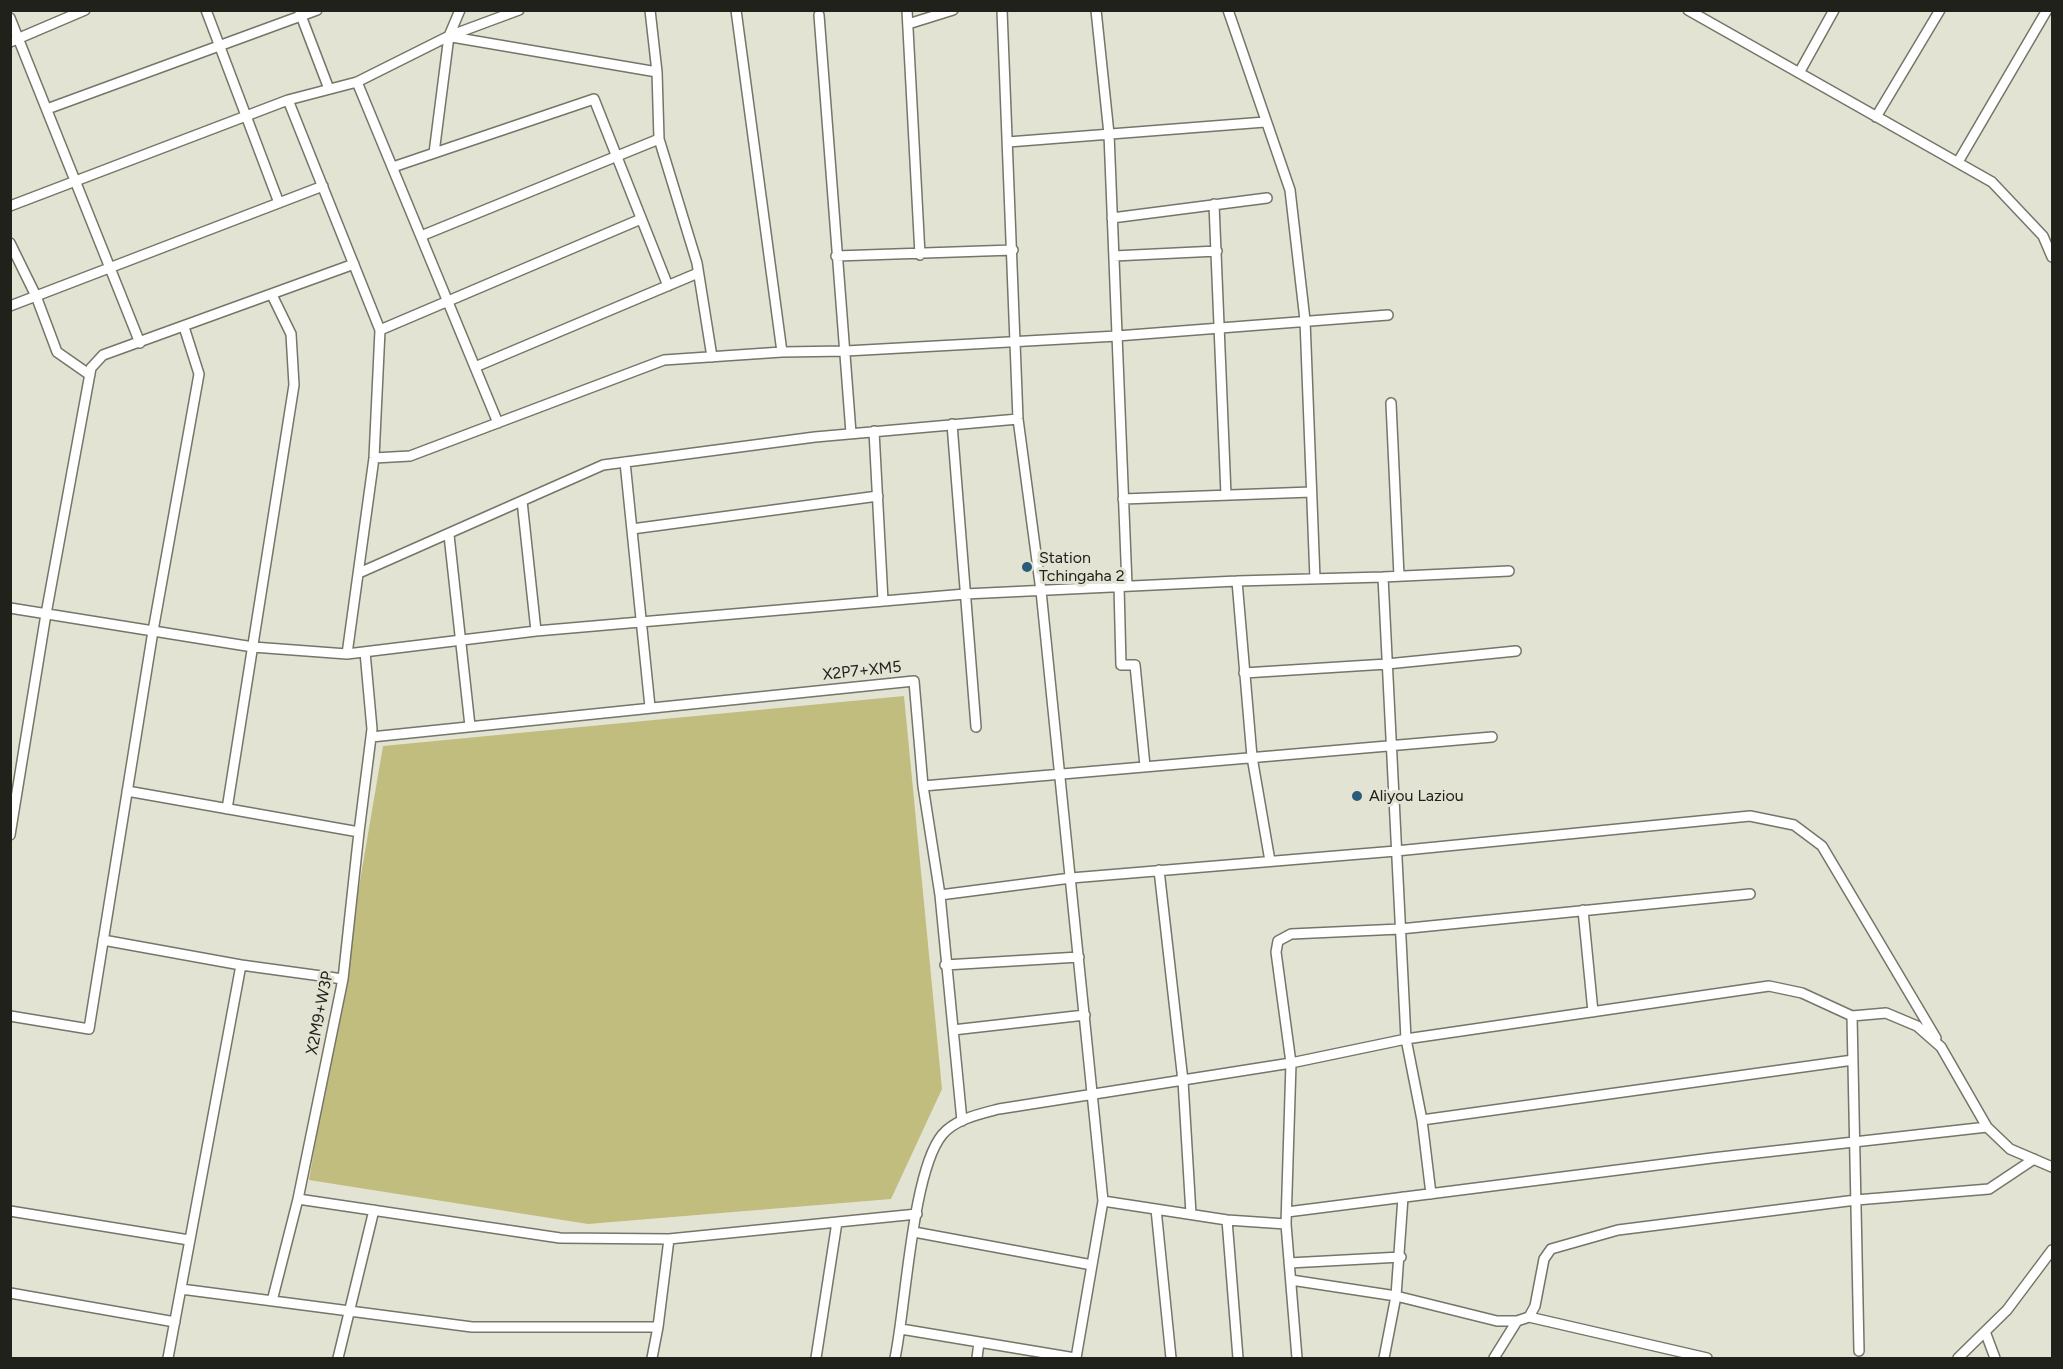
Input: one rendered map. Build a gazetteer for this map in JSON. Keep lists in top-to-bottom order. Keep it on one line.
{"streets":{"street":["X2P7+XM5","X2M9+W3P"]},"crossings":[["X2P7+XM5","X2M9+W3P"]],"places":["Station Tchingaha 2","Aliyou Laziou"]}
